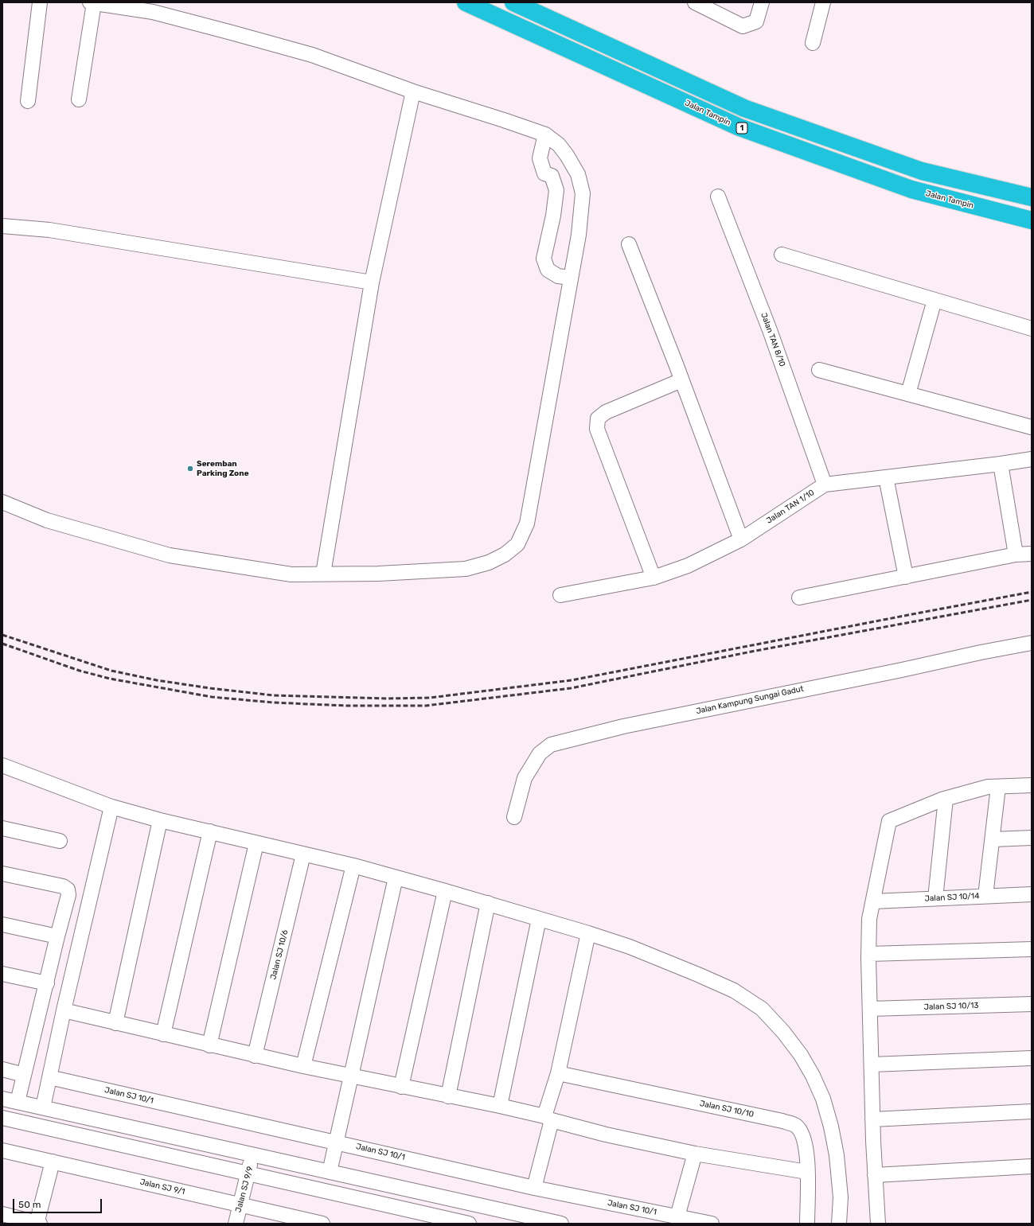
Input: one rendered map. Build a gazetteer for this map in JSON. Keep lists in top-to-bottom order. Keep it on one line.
{"streets":{"highway":["Jalan Tampin","1"],"street":["Jalan TAN 8/10","Jalan TAN 1/10","Jalan Kampung Sungai Gadut","Jalan SJ 10/14","Jalan SJ 10/6","Jalan SJ 10/13","Jalan SJ 10/1","Jalan SJ 10/10","Jalan SJ 9/1","Jalan SJ 9/9"]},"crossings":[["Jalan TAN 8/10","Jalan TAN 1/10"],["Jalan SJ 9/1","Jalan SJ 9/9"]],"places":["Seremban Parking Zone"],"scale_bar":"50 m"}
